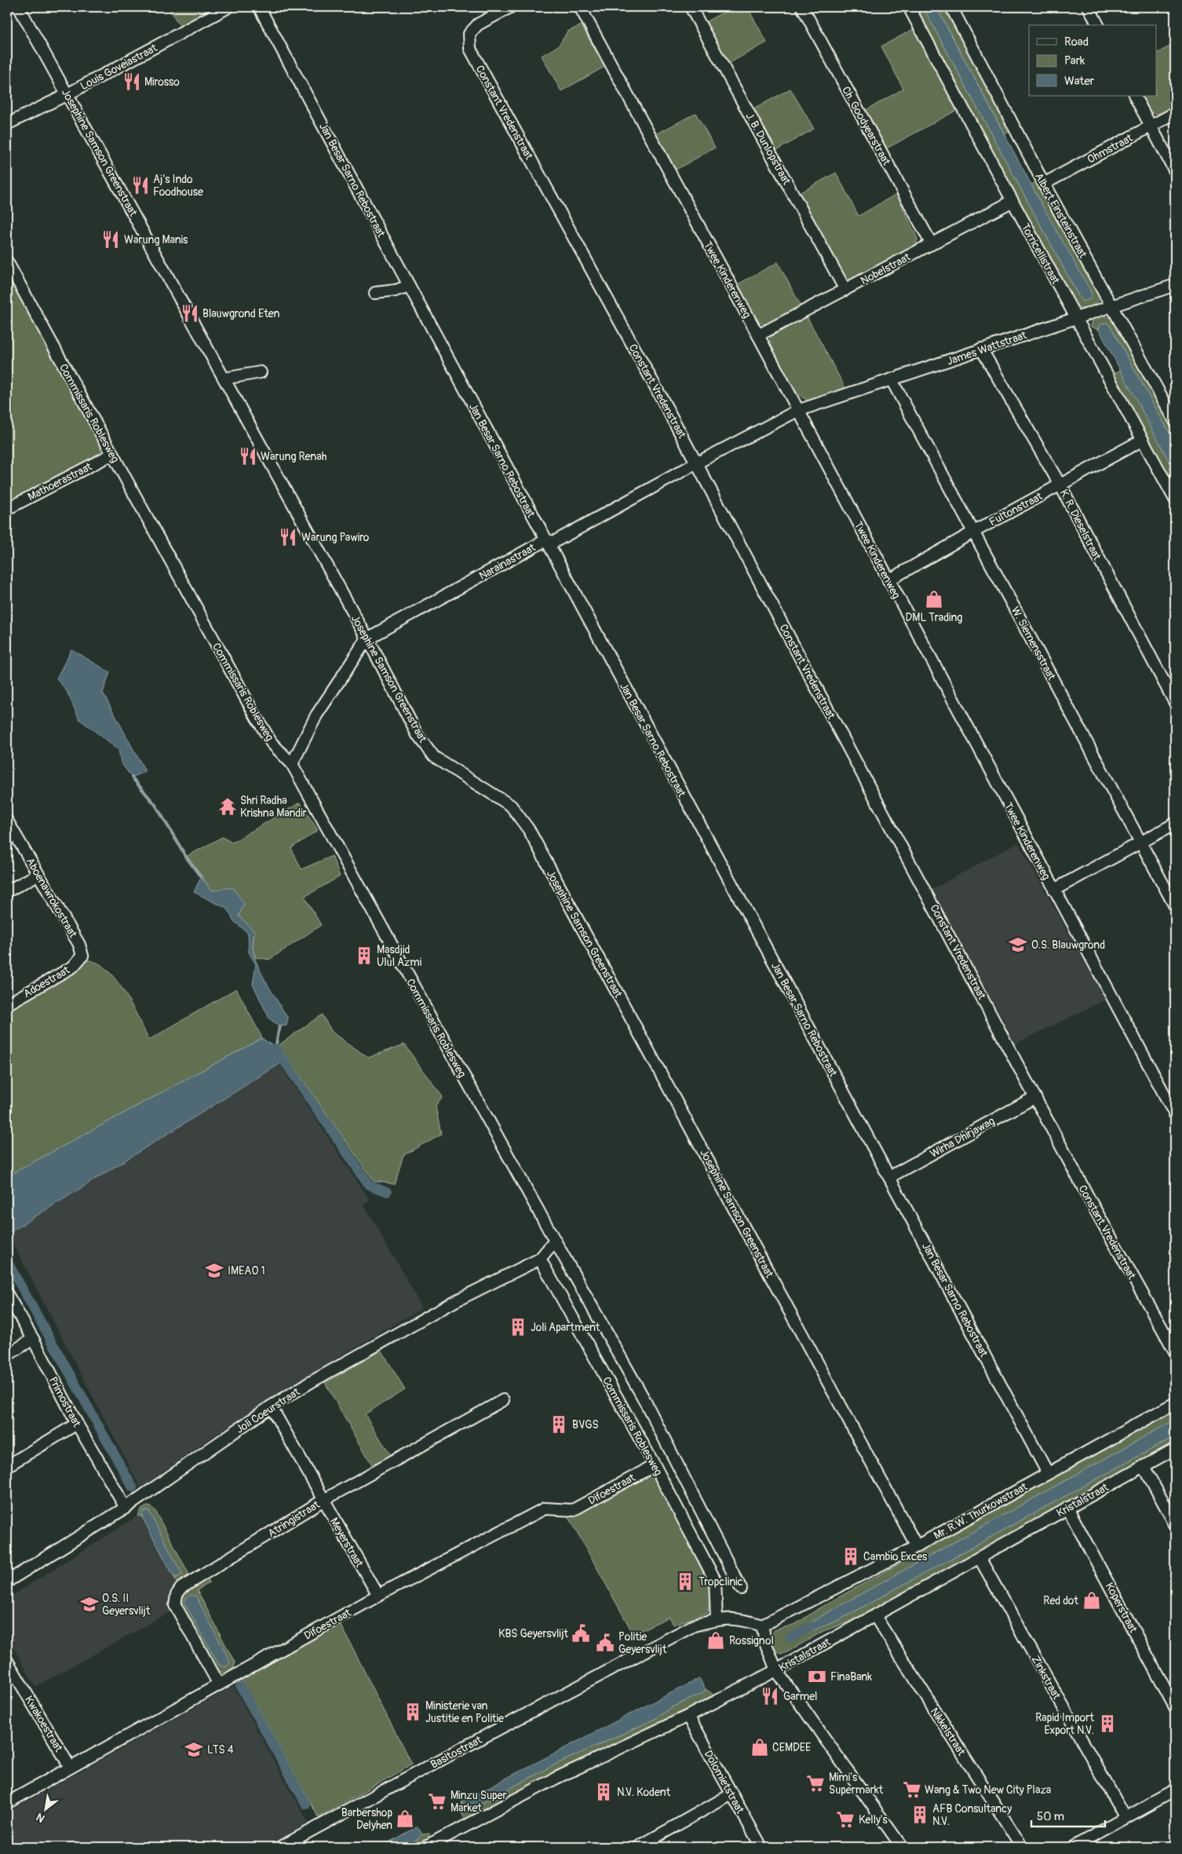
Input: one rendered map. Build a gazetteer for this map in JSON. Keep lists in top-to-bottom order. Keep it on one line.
{"streets":{"street":["Louis Goveiastraat","Constant Vredenstraat","Ch. Goodyearstraat","J. B. Dunlopstraat","Ohmstraat","Josephine Samson Greenstraat","Jan Besar Sarno Rebostraat","Albert Einsteinstraat","Torricellistraat","Nobelstraat","Twee Kinderenweg","James Wattstraat","Commissaris Roblesweg","Mathoerastraat","Fultonstraat","K. R. Dieselstraat","Narainastraat","W. Siemensstraat","Aboenawrokostraat","Adoestraat","Wirha Dhirjawag","Primostraat","Joli Coeurstraat","Difoestraat","Kristalstraat","Mr. R.W. Thurkowstraat","Atringistraat","Meyerstraat","Koperstraat","Zinkstraat","Kwakoestraat","Nikkelstraat","Basitostraat","Dolomietstraat"]},"crossings":[["Louis Goveiastraat","Josephine Samson Greenstraat"],["Constant Vredenstraat","Narainastraat"],["Constant Vredenstraat","Wirha Dhirjawag"],["Ch. Goodyearstraat","Nobelstraat"],["J. B. Dunlopstraat","Nobelstraat"],["Ohmstraat","Albert Einsteinstraat"],["Josephine Samson Greenstraat","Narainastraat"],["Josephine Samson Greenstraat","Mr. R.W. Thurkowstraat"],["Jan Besar Sarno Rebostraat","Narainastraat"],["Jan Besar Sarno Rebostraat","Wirha Dhirjawag"],["Jan Besar Sarno Rebostraat","Mr. R.W. Thurkowstraat"],["Albert Einsteinstraat","James Wattstraat"],["Torricellistraat","Nobelstraat"],["Torricellistraat","James Wattstraat"],["Torricellistraat","Fultonstraat"],["Nobelstraat","Twee Kinderenweg"],["Twee Kinderenweg","James Wattstraat"],["Twee Kinderenweg","Fultonstraat"],["Twee Kinderenweg","Narainastraat"],["James Wattstraat","K. R. Dieselstraat"],["James Wattstraat","Narainastraat"],["James Wattstraat","W. Siemensstraat"],["Commissaris Roblesweg","Mathoerastraat"],["Commissaris Roblesweg","Narainastraat"],["Commissaris Roblesweg","Joli Coeurstraat"],["Commissaris Roblesweg","Difoestraat"],["Commissaris Roblesweg","Basitostraat"],["Fultonstraat","K. R. Dieselstraat"],["Fultonstraat","W. Siemensstraat"],["Aboenawrokostraat","Adoestraat"],["Primostraat","Joli Coeurstraat"],["Joli Coeurstraat","Meyerstraat"],["Difoestraat","Atringistraat"],["Difoestraat","Meyerstraat"],["Difoestraat","Kwakoestraat"],["Kristalstraat","Koperstraat"],["Kristalstraat","Zinkstraat"],["Kristalstraat","Nikkelstraat"],["Kristalstraat","Dolomietstraat"],["Atringistraat","Meyerstraat"]],"places":{"restaurant":["Mirosso","Aj’s Indo Foodhouse","Warung Manis","Blauwgrond Eten","Warung Renah","Warung Pawiro","Garmel"],"shop":["DML Trading","Red dot","Rossignol","CEMDEE","Barbershop Delyhen"],"temple":["Shri Radha Krishna Mandir"],"school or university":["O.S. Blauwgrond","IMEAO 1","O.S. II Geyersvlijt","LTS 4"],"building":["Masdjid Ulul Azmi","Joli Apartment","BVGS","Cambio Exces","Tropclinic","Ministerie van Justitie en Politie","Rapid Import Export N.V.","N.V. Kodent","AFB Consultancy N.V."],"public building":["KBS Geyersvlijt","Politie Geyersvlijt"],"bank":["FinaBank"],"supermarket":["Mimi's Supermarkt","Wang & Two New City Plaza","Minzu Super Market","Kelly's"]},"legend":["Road","Park","Water"],"scale_bar":"50 m","north":"bottom left"}
